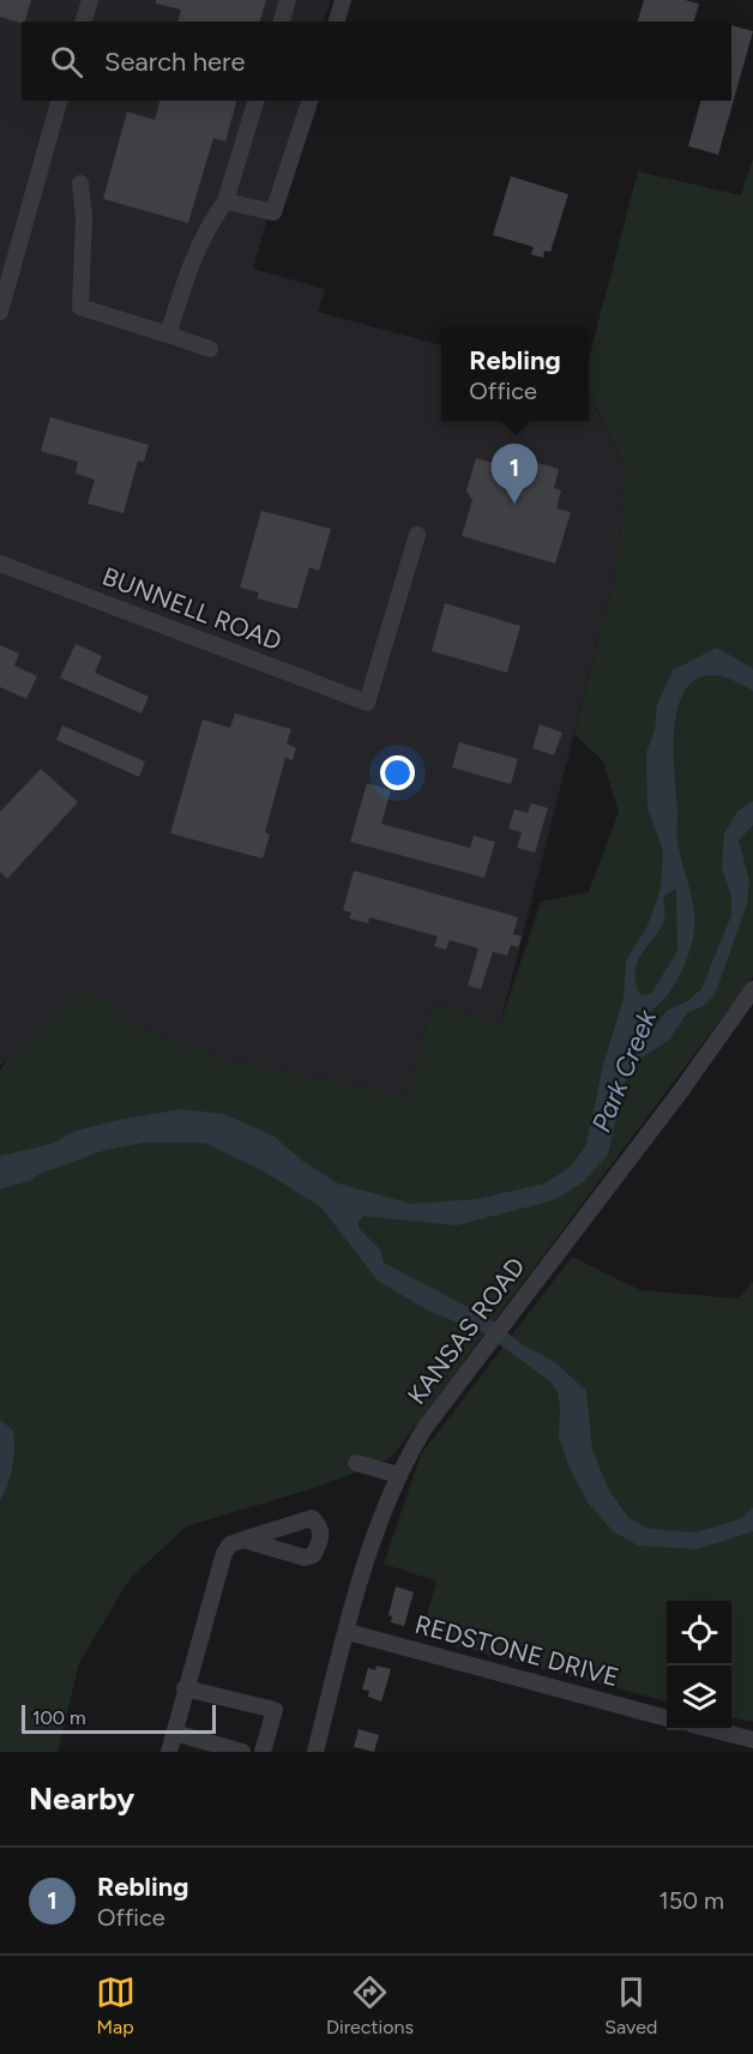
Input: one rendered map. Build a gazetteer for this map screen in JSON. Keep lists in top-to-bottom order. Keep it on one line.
{"streets":{"street":["BUNNELL ROAD","KANSAS ROAD","REDSTONE DRIVE"]},"crossings":[["KANSAS ROAD","REDSTONE DRIVE"]],"water":["Park Creek"],"scale_bar":"100 m","page":{"search":"Search here","popup":["Rebling","Office"],"pins":"1","scale":"100 m","heading":"Nearby","list":[{"mark":"1","name":"Rebling","note":"Office","value":"150 m"}],"nav":["Map","Directions","Saved"]}}
